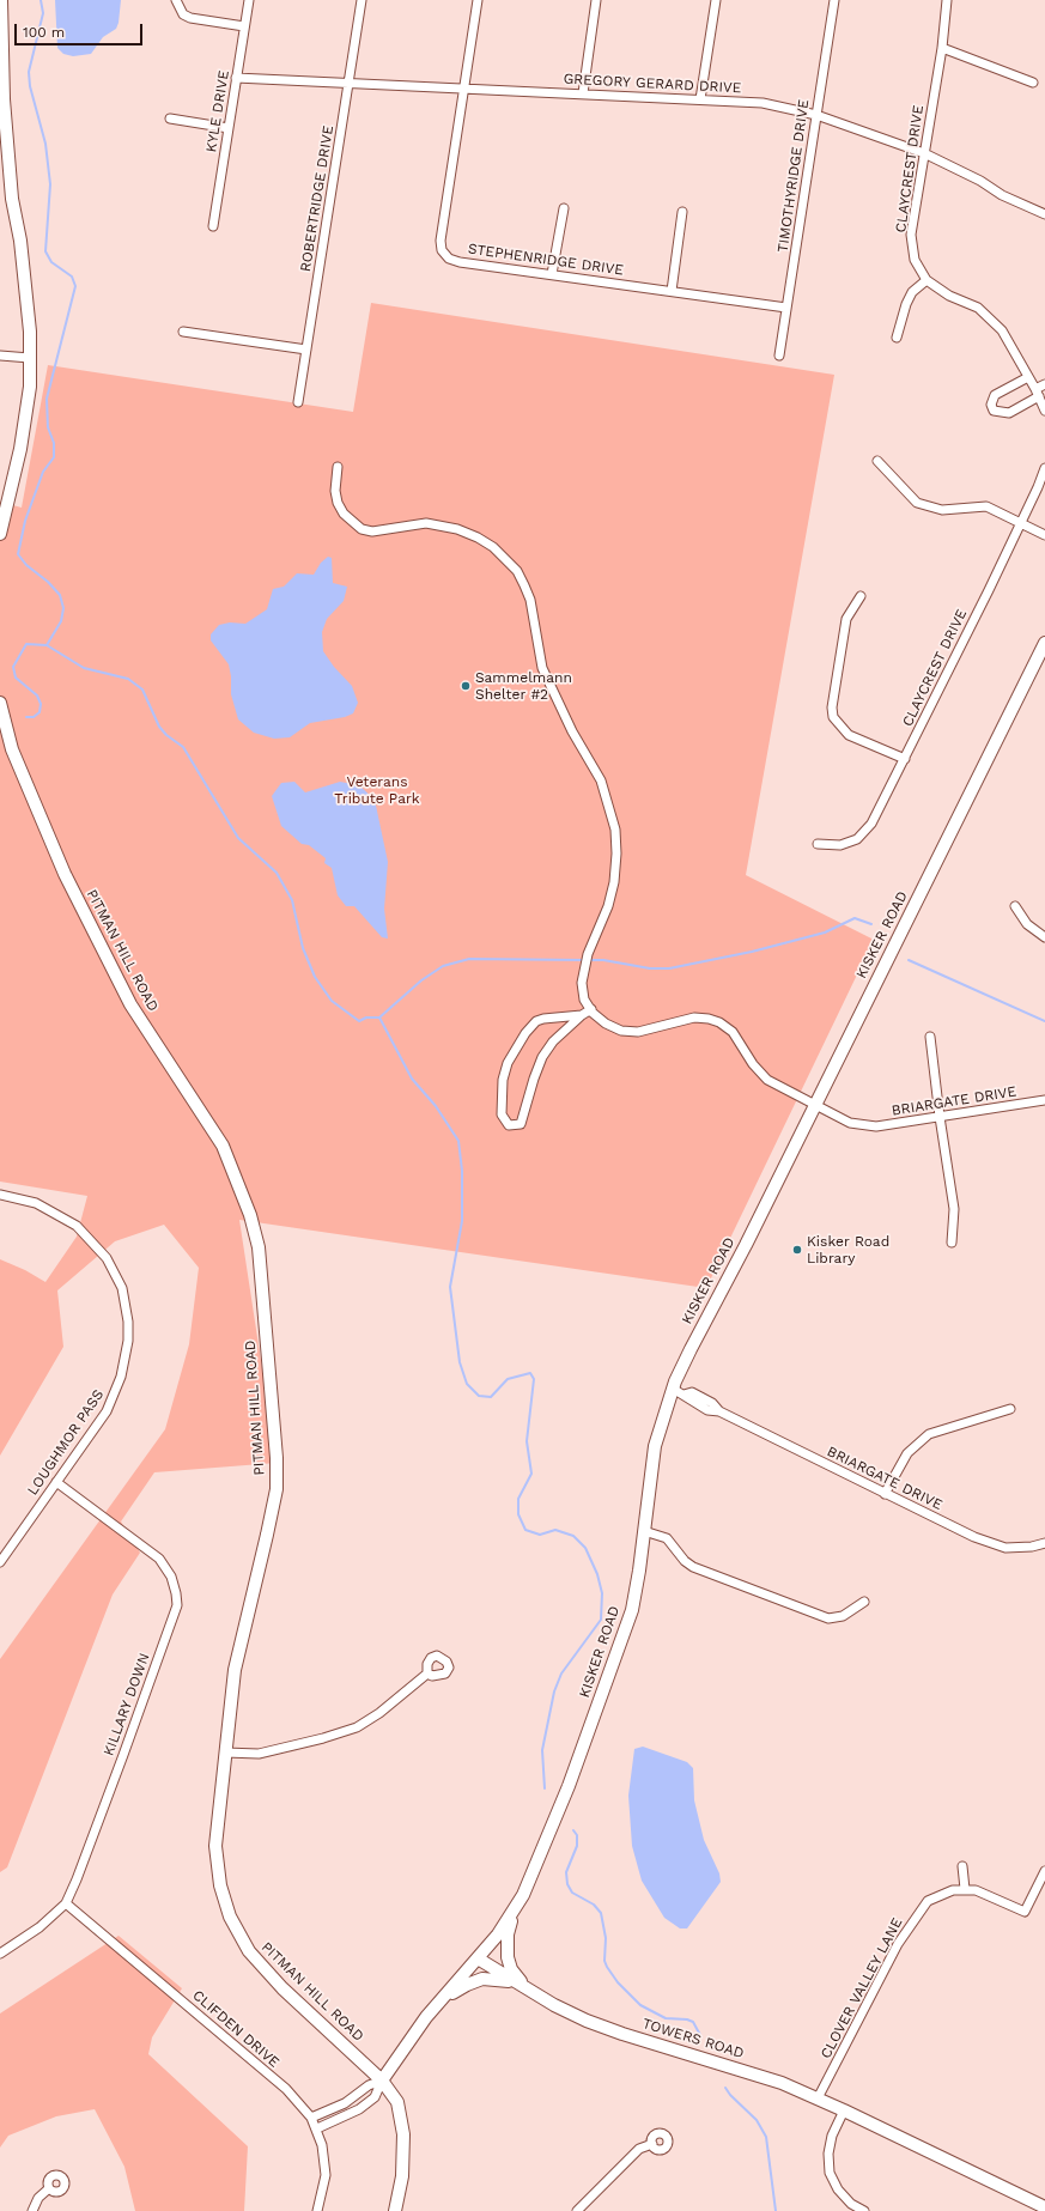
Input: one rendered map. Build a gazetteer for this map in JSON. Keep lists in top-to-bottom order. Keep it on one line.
{"streets":{"main road":["KISKER ROAD","PITMAN HILL ROAD","TOWERS ROAD"],"street":["GREGORY GERARD DRIVE","KYLE DRIVE","CLAYCREST DRIVE","TIMOTHYRIDGE DRIVE","ROBERTRIDGE DRIVE","STEPHENRIDGE DRIVE","BRIARGATE DRIVE","LOUGHMOR PASS","KILLARY DOWN","CLOVER VALLEY LANE","CLIFDEN DRIVE"]},"crossings":[["GREGORY GERARD DRIVE","KYLE DRIVE"],["GREGORY GERARD DRIVE","CLAYCREST DRIVE"],["GREGORY GERARD DRIVE","TIMOTHYRIDGE DRIVE"],["GREGORY GERARD DRIVE","ROBERTRIDGE DRIVE"],["GREGORY GERARD DRIVE","STEPHENRIDGE DRIVE"],["TIMOTHYRIDGE DRIVE","STEPHENRIDGE DRIVE"],["KISKER ROAD","BRIARGATE DRIVE"],["KISKER ROAD","TOWERS ROAD"],["LOUGHMOR PASS","KILLARY DOWN"],["KILLARY DOWN","CLIFDEN DRIVE"],["CLOVER VALLEY LANE","TOWERS ROAD"]],"parks":["Veterans Tribute Park"],"places":["Sammelmann Shelter #2","Kisker Road Library"],"scale_bar":"100 m"}
